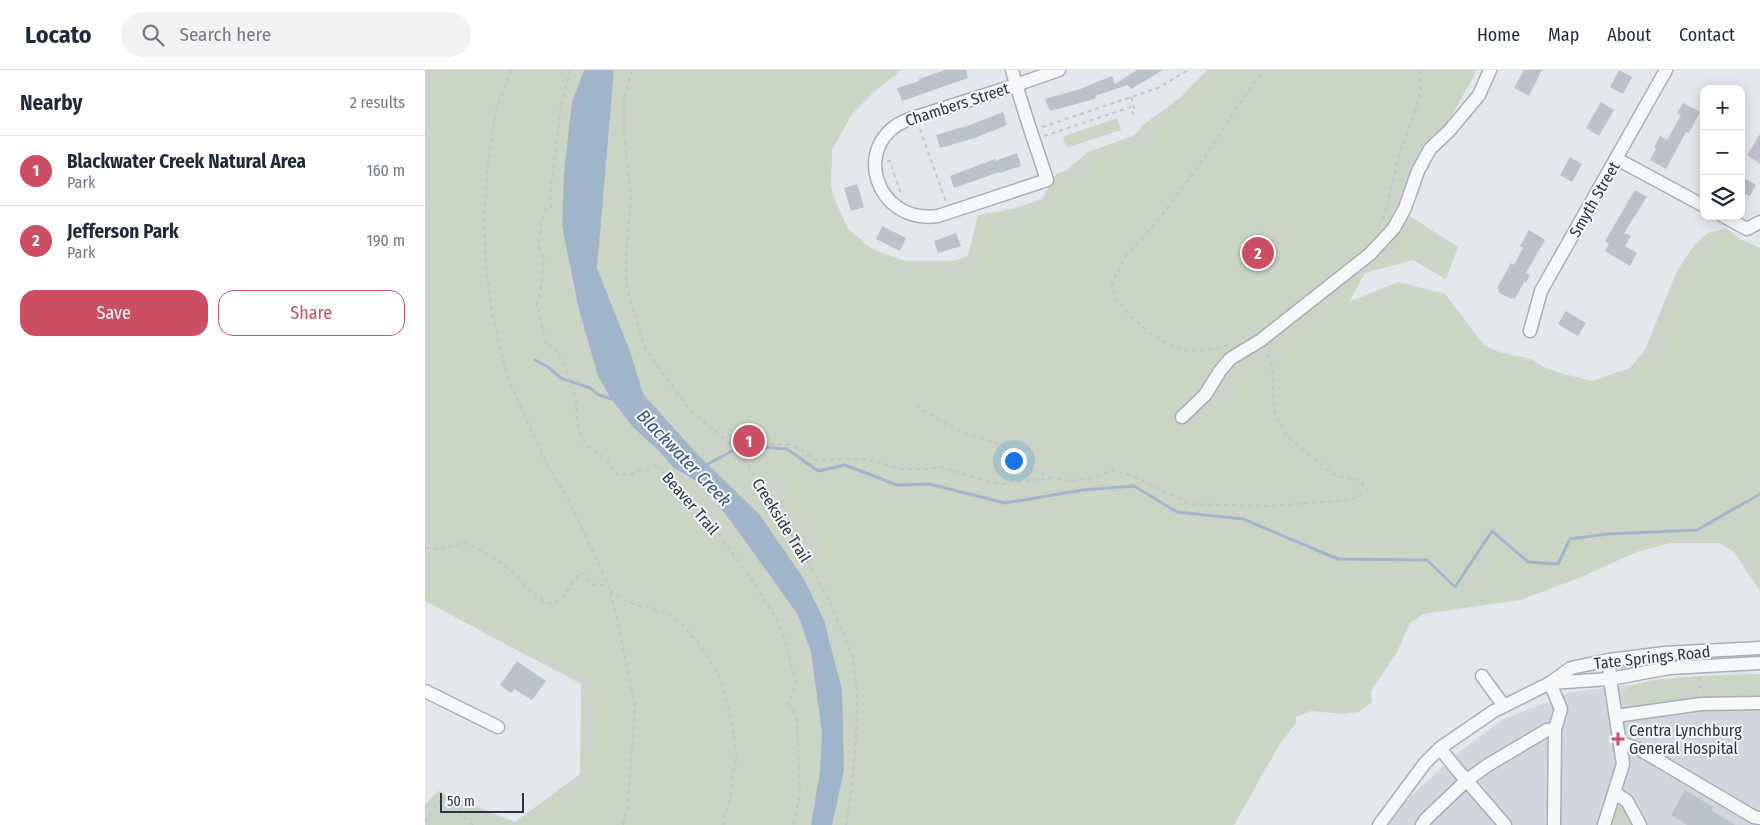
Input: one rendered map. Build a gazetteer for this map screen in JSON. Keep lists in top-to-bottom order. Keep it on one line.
{"streets":{"street":["Chambers Street","Smyth Street","Tate Springs Road"],"path":["Beaver Trail","Creekside Trail"]},"water":["Blackwater Creek"],"places":{"health":["Centra Lynchburg General Hospital"]},"scale_bar":"50 m","page":{"header":"Locato","search":"Search here","nav":["Home","Map","About","Contact"],"heading":["Nearby","2 results"],"map_buttons":["+","−"],"list":[{"mark":"1","name":"Blackwater Creek Natural Area","note":"Park","value":"160 m"},{"mark":"2","name":"Jefferson Park","note":"Park","value":"190 m"}],"pins":["2","1"],"buttons":["Save","Share"],"scale":"50 m"}}
